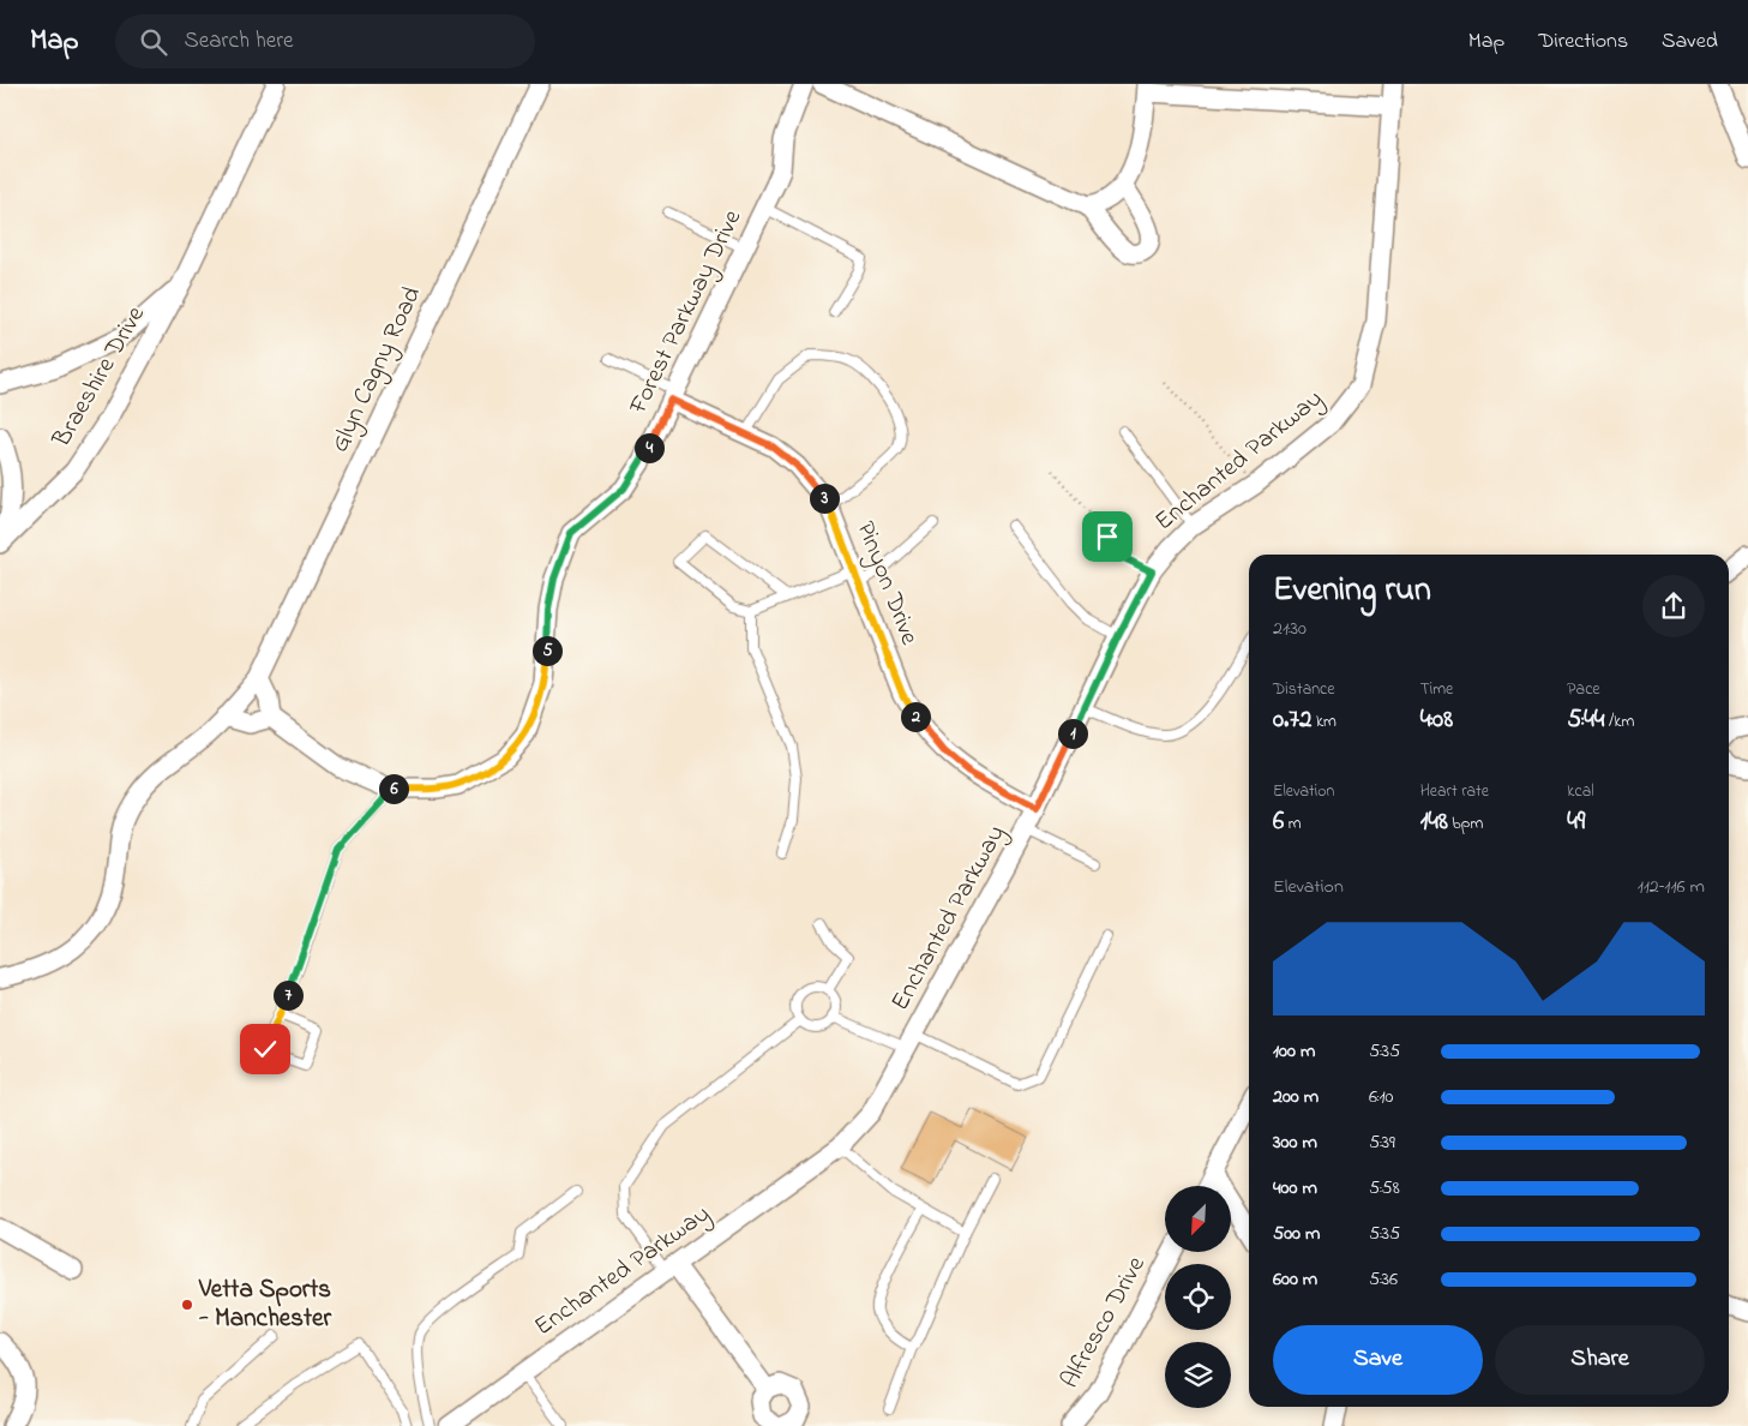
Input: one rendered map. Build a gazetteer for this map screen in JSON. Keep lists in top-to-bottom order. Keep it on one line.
{"streets":{"street":["Forest Parkway Drive","Glyn Cagny Road","Braeshire Drive","Enchanted Parkway","Pinyon Drive","Alfresco Drive"]},"crossings":[["Forest Parkway Drive","Pinyon Drive"],["Enchanted Parkway","Pinyon Drive"]],"places":["Vetta Sports - Manchester"],"north":"bottom left","page":{"header":"Map","search":"Search here","nav":["Map","Directions","Saved"],"pins":["4","3","5","2","1","6","7"],"heading":["Evening run","21:30"],"stats":[["Distance","0.72 km"],["Time","4:08"],["Pace","5:44 /km"],["Elevation","6 m"],["Heart rate","148 bpm"],["kcal","49"]],"chart":["Elevation","112–116 m"],"list":[{"name":"100 m","note":"5:35"},{"name":"200 m","note":"6:10"},{"name":"300 m","note":"5:39"},{"name":"400 m","note":"5:58"},{"name":"500 m","note":"5:35"},{"name":"600 m","note":"5:36"}],"buttons":["Save","Share"]}}
